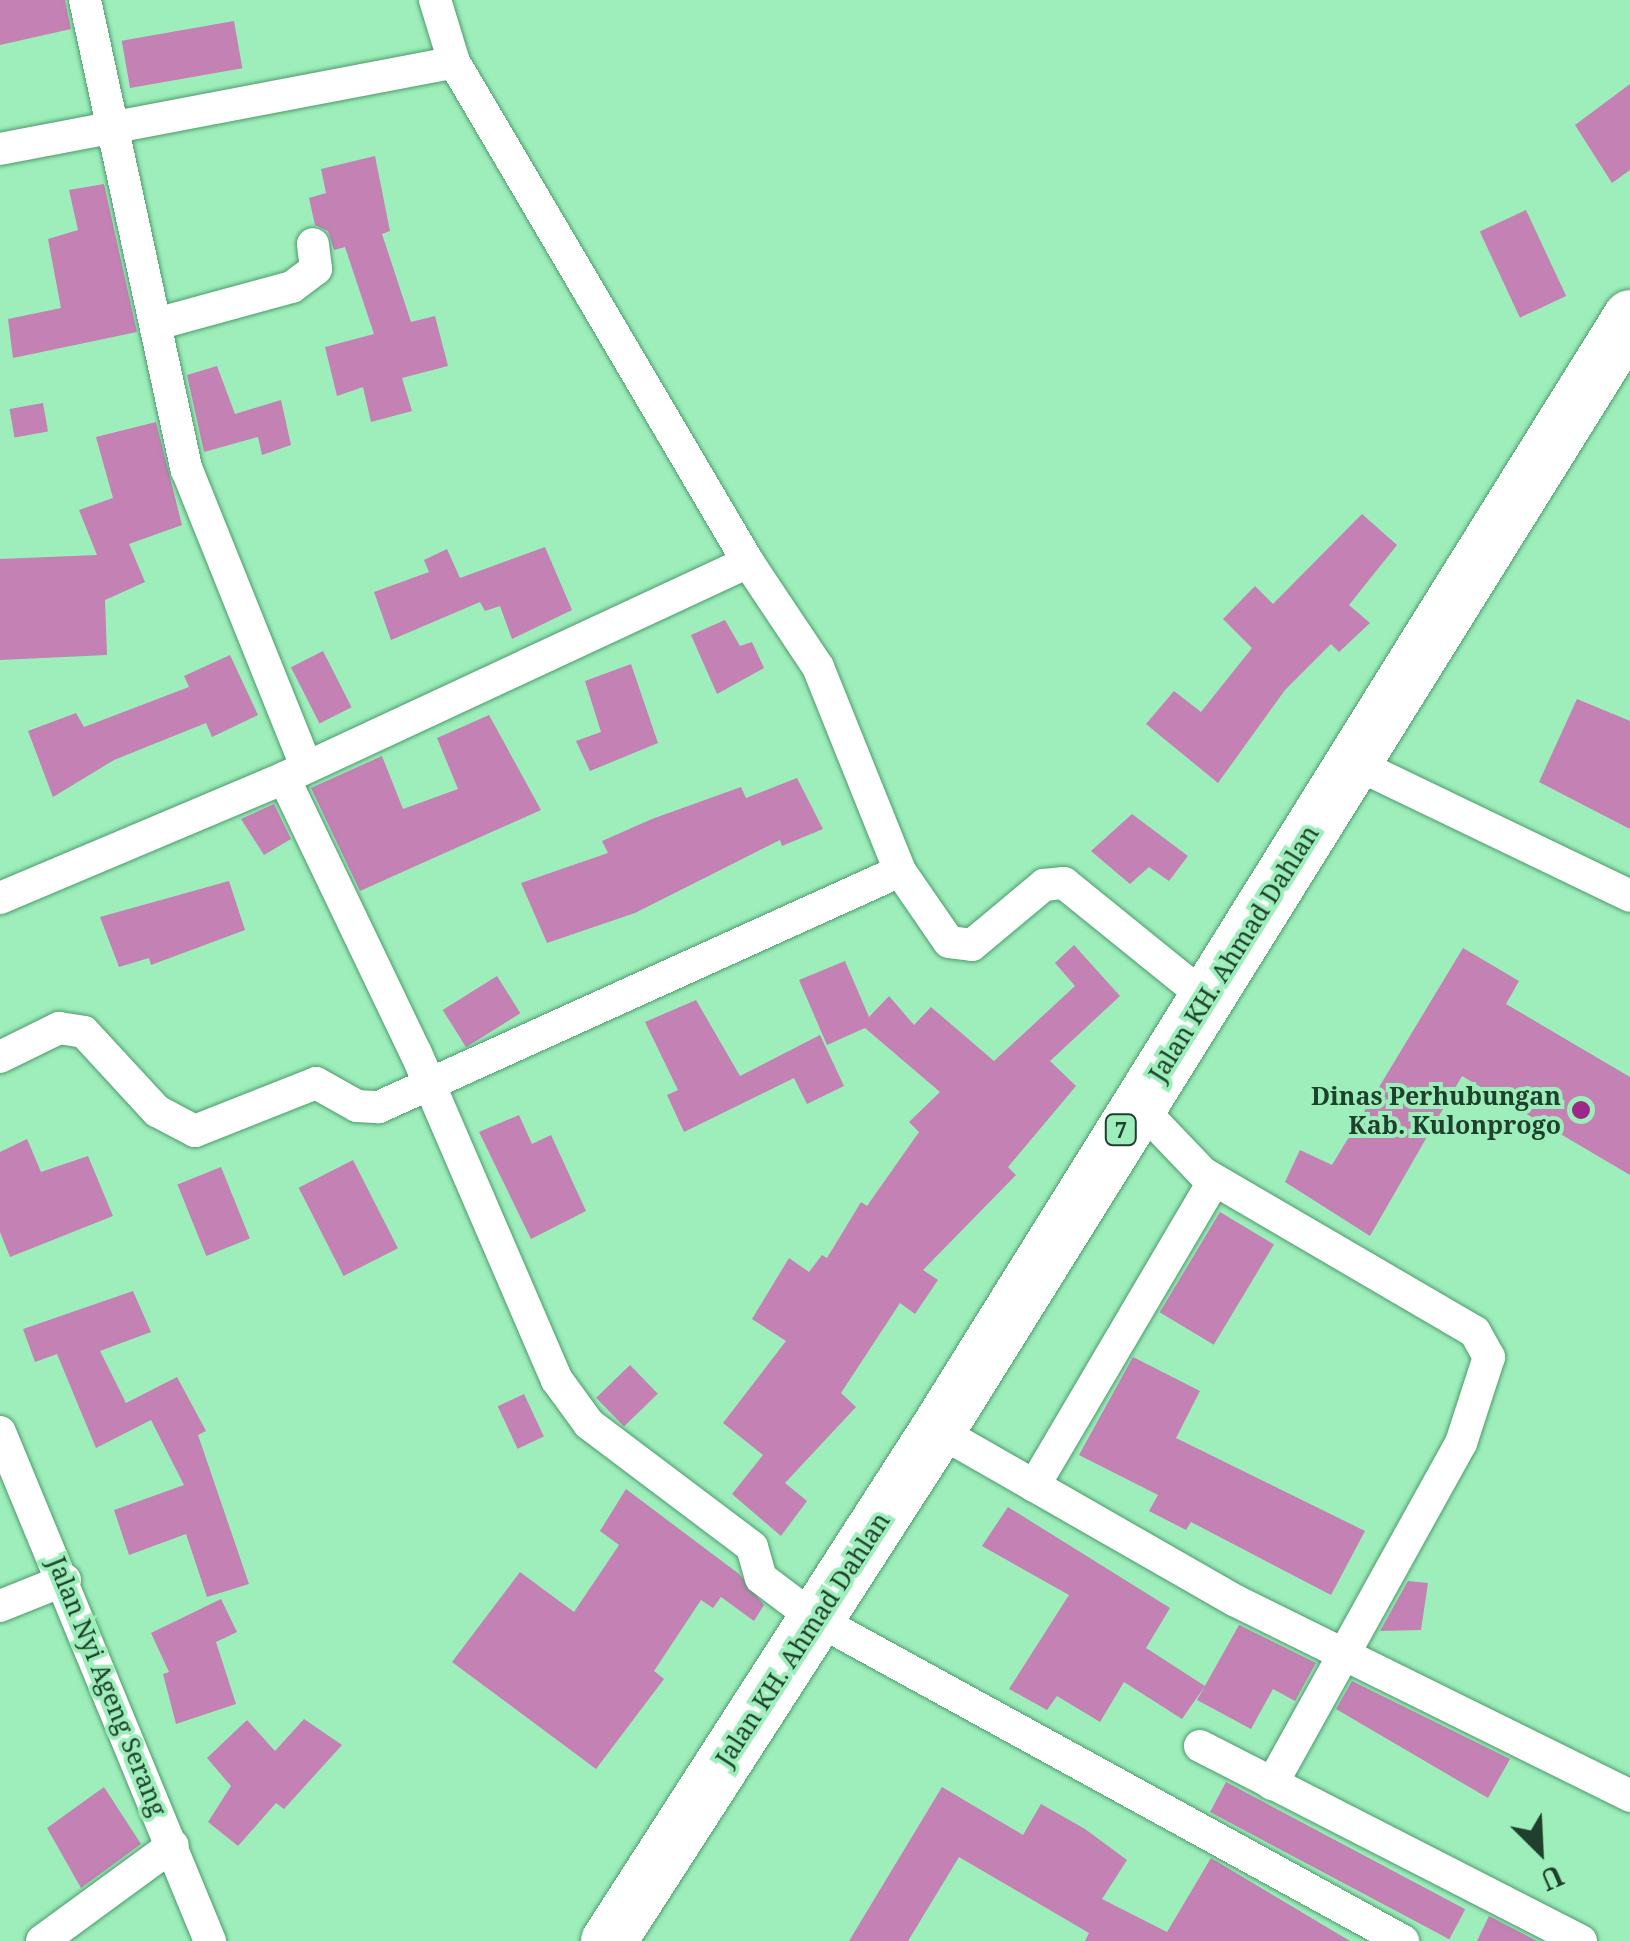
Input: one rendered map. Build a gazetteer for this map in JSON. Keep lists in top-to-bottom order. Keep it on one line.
{"streets":{"highway":["Jalan KH. Ahmad Dahlan","7"],"street":["Jalan Nyi Ageng Serang"]},"places":["Dinas Perhubungan Kab. Kulonprogo"],"north":"bottom right"}
